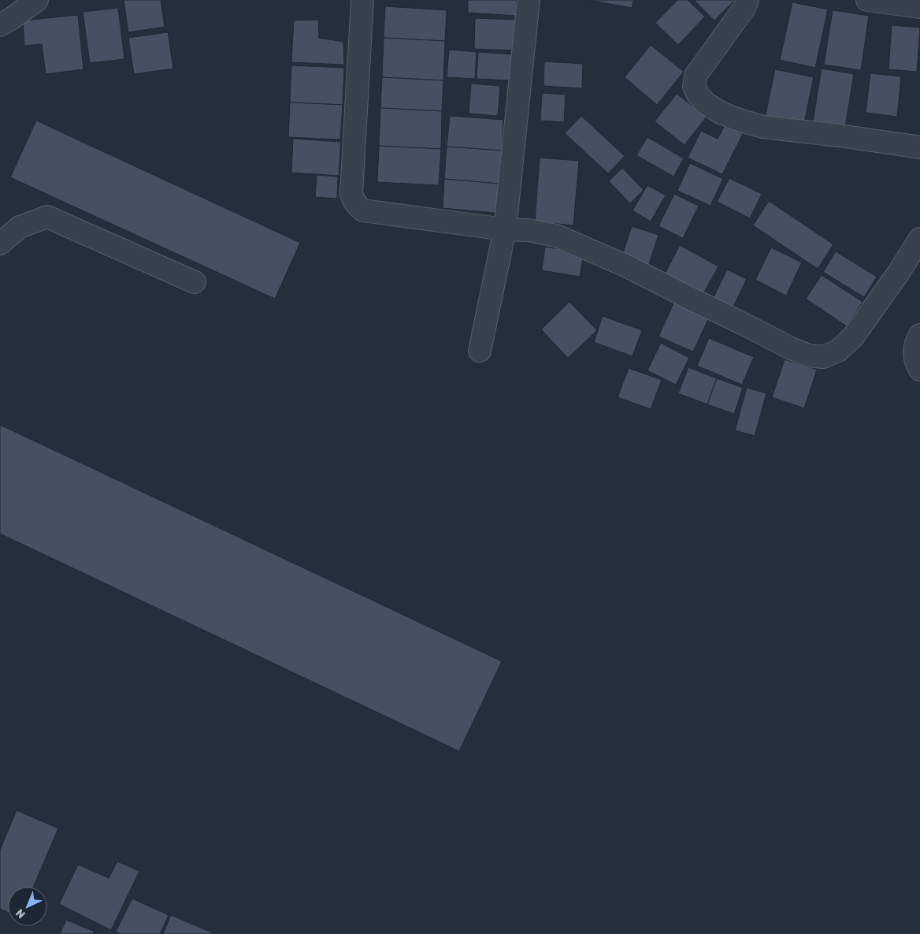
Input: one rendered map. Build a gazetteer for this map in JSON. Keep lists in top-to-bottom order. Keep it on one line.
{"north":"bottom left"}
